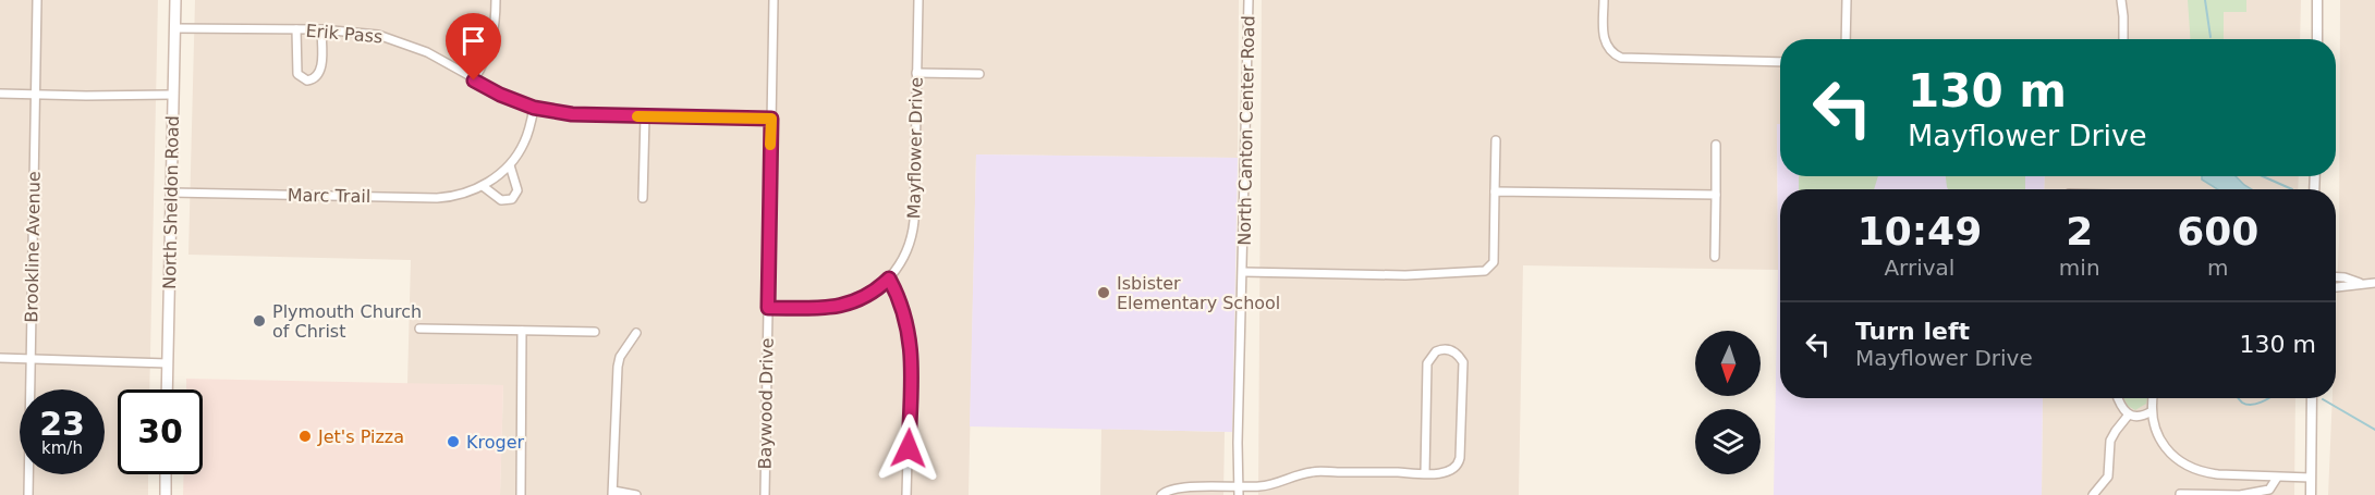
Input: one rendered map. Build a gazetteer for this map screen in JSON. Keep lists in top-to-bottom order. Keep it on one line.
{"streets":{"main road":["North Sheldon Road"],"street":["Erik Pass","North Canton Center Road","Mayflower Drive","Marc Trail","Brookline Avenue","Baywood Drive"]},"crossings":[["Erik Pass","Marc Trail"],["Erik Pass","North Sheldon Road"],["Erik Pass","Baywood Drive"],["Mayflower Drive","Baywood Drive"],["Marc Trail","North Sheldon Road"]],"places":["Isbister Elementary School","Plymouth Church of Christ","Jet's Pizza","Kroger"],"north":"bottom","page":{"turn":["130 m","Mayflower Drive"],"eta":["10:49","Arrival","2","min","600","m"],"list":[{"name":"Turn left","note":"Mayflower Drive","value":"130 m"}],"speed":"23 km/h","limit":"30"}}
